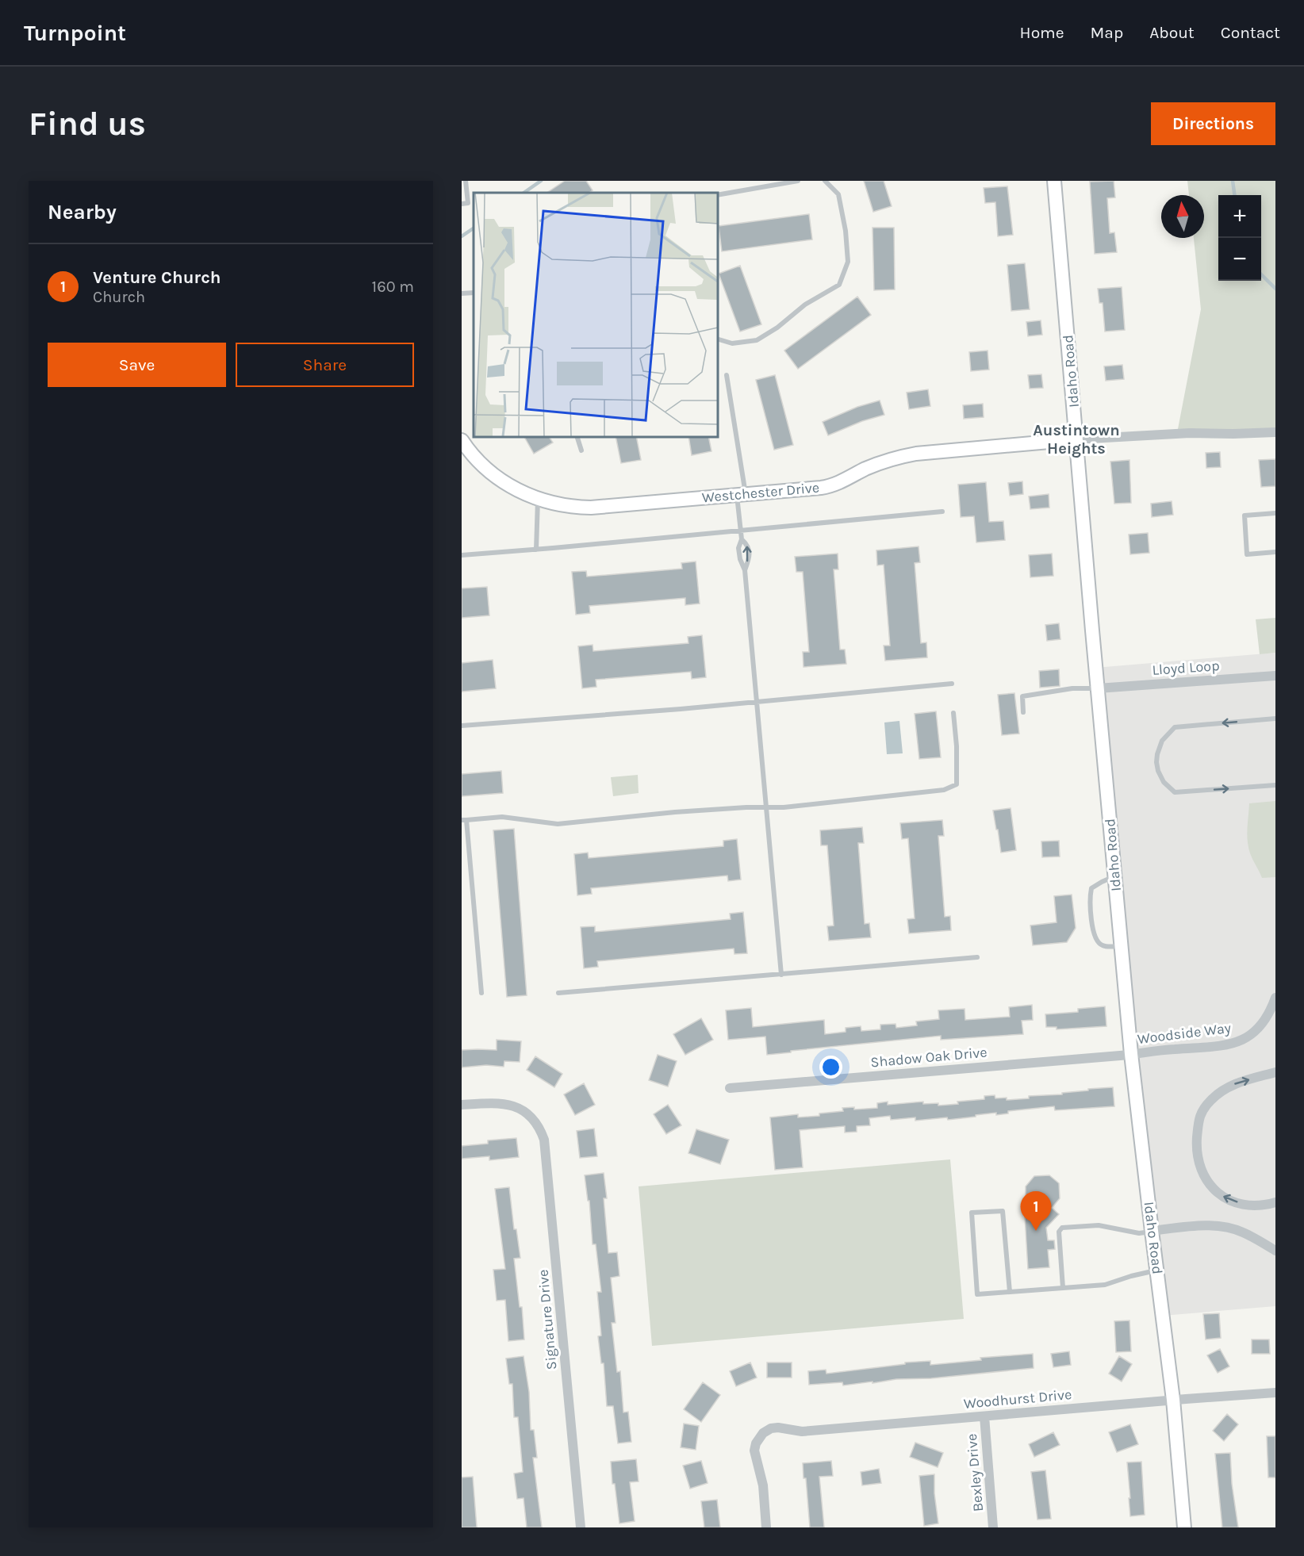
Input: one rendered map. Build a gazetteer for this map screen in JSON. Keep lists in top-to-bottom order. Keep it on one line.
{"streets":{"street":["Idaho Road","Westchester Drive","Lloyd Loop","Woodside Way","Shadow Oak Drive","Signature Drive","Woodhurst Drive","Bexley Drive"]},"crossings":[["Idaho Road","Westchester Drive"],["Idaho Road","Lloyd Loop"],["Idaho Road","Woodside Way"],["Idaho Road","Shadow Oak Drive"],["Idaho Road","Woodhurst Drive"],["Woodside Way","Shadow Oak Drive"],["Woodhurst Drive","Bexley Drive"]],"districts":["Austintown Heights"],"north":"top","page":{"header":"Turnpoint","nav":["Home","Map","About","Contact"],"buttons":["Directions",["Save","Share"]],"title":"Find us","heading":"Nearby","map_buttons":["+","−"],"list":[{"mark":"1","name":"Venture Church","note":"Church","value":"160 m"}],"pins":"1"}}
